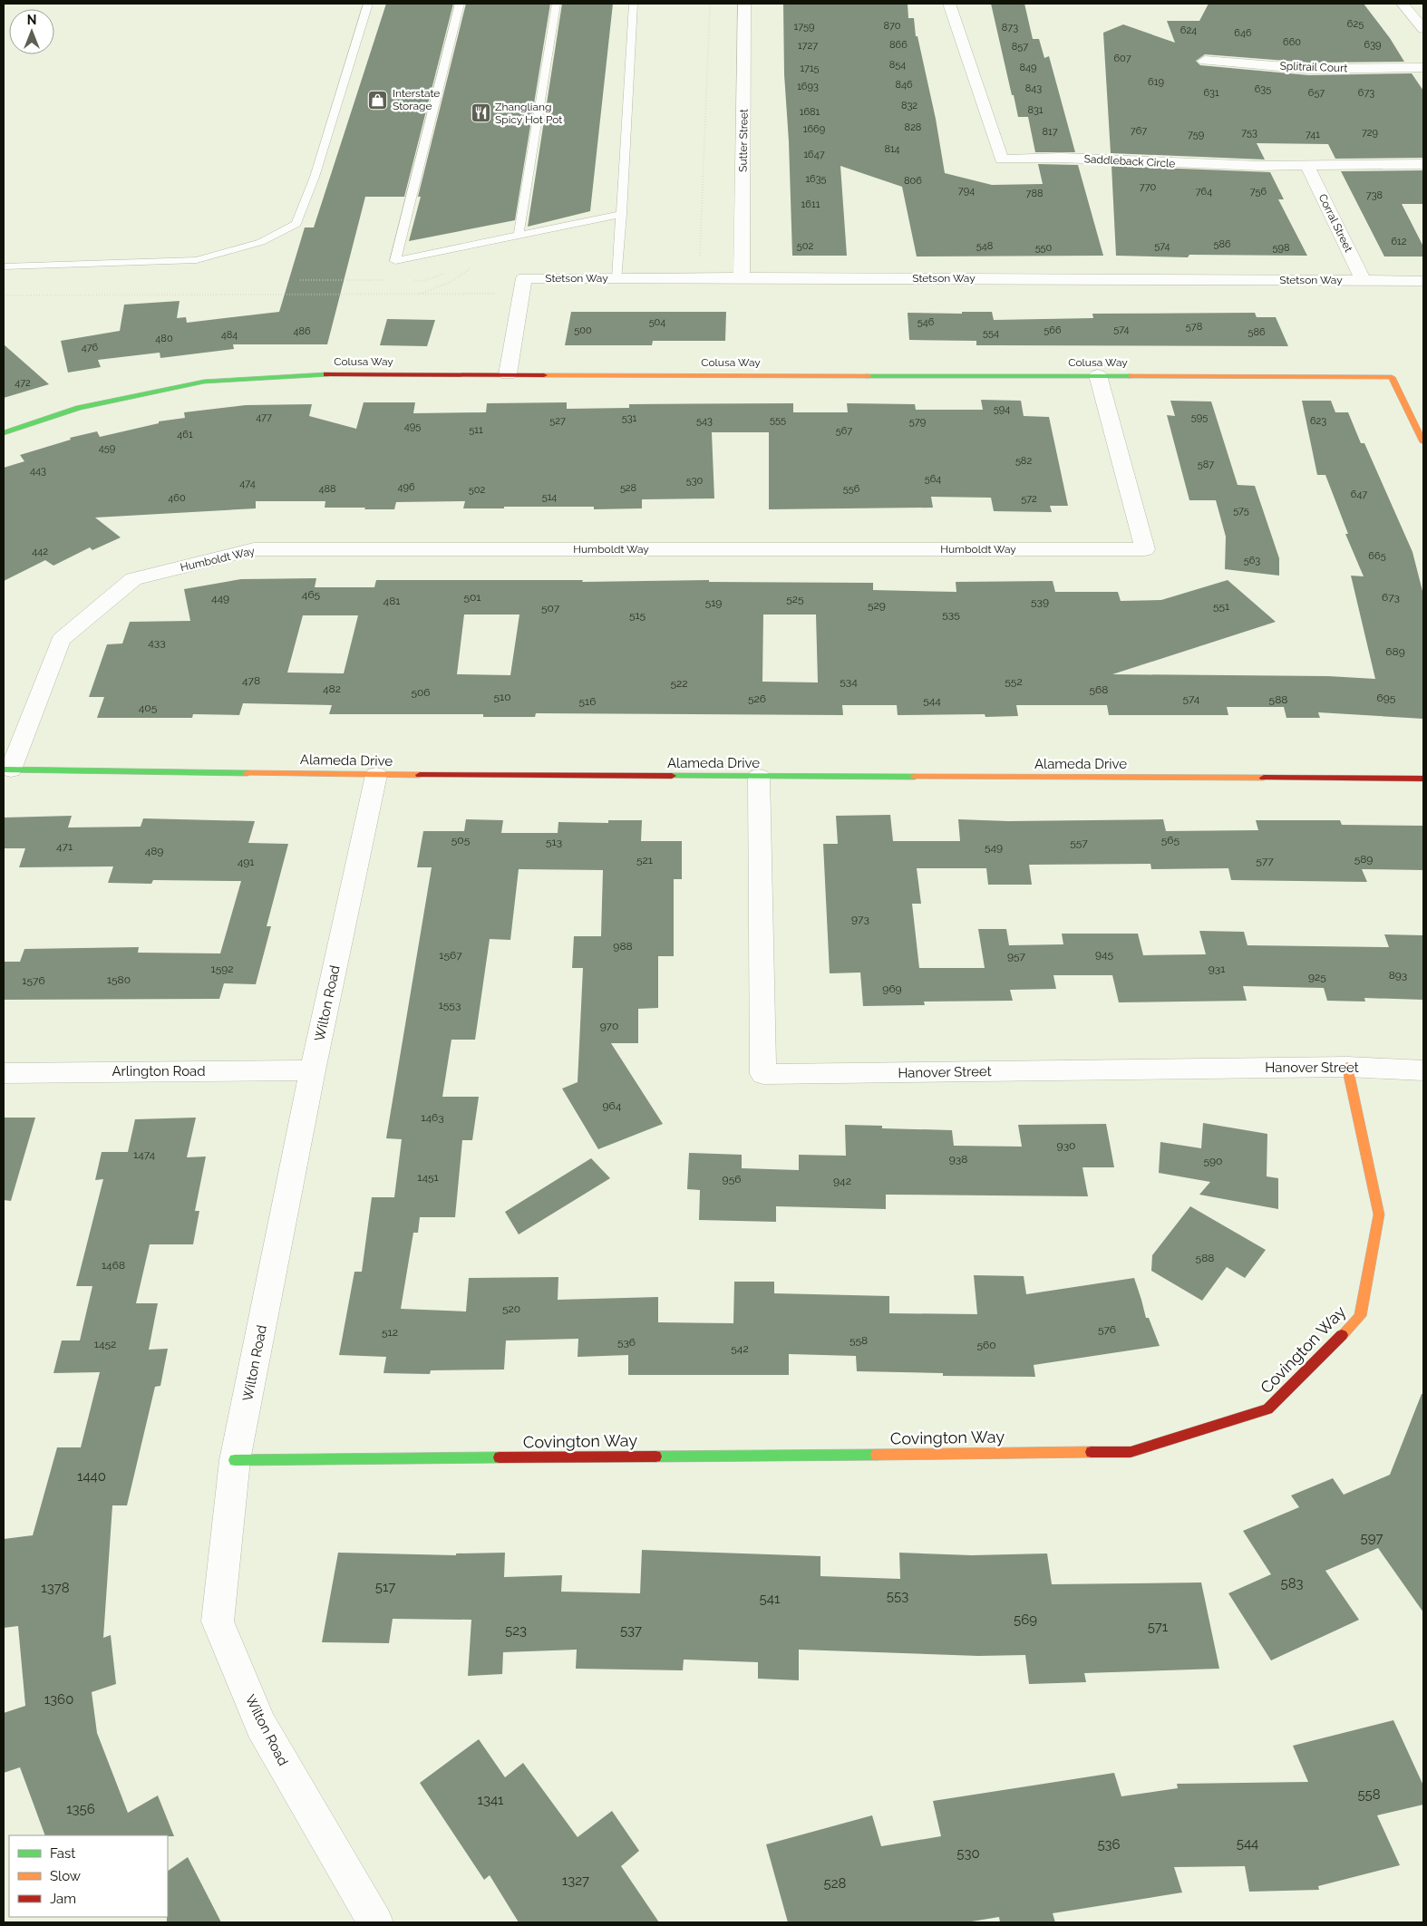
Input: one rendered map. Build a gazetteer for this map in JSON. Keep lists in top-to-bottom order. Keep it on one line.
{"streets":{"street":["Splitrail Court","Sutter Street","Saddleback Circle","Corral Street","Stetson Way","Colusa Way","Humboldt Way","Alameda Drive","Wilton Road","Hanover Street","Arlington Road","Covington Way"]},"crossings":[["Sutter Street","Stetson Way"],["Saddleback Circle","Corral Street"],["Corral Street","Stetson Way"],["Colusa Way","Humboldt Way"],["Humboldt Way","Alameda Drive"],["Alameda Drive","Wilton Road"],["Alameda Drive","Hanover Street"],["Wilton Road","Arlington Road"],["Wilton Road","Covington Way"],["Hanover Street","Covington Way"]],"places":{"shop":["Interstate Storage"],"restaurant":["Zhangliang Spicy Hot Pot"]},"house_numbers":["625","870","1759","873","624","646","660","866","639","1727","857","607","854","849","1715","619","846","1693","843","635","631","657","673","832","831","1681","828","1669","767","817","753","729","759","741","814","1647","1635","806","770","794","764","756","788","738","1611","612","586","502","548","574","550","598","504","546","578","574","500","566","486","586","554","484","480","476","472","594","477","595","531","555","527","543","623","579","495","511","567","461","459","582","587","443","564","530","474","496","528","488","556","502","647","514","460","572","575","442","665","563","465","501","673","449","525","481","539","519","529","551","507","535","515","433","689","478","534","552","522","482","568","506","510","695","526","574","588","544","516","405","505","565","513","557","471","549","489","589","521","577","491","973","988","945","1567","957","1592","931","893","925","1580","1576","969","1553","970","964","1463","930","1474","938","590","1451","956","942","588","1468","520","576","512","558","536","1452","560","542","1440","597","583","517","1378","553","541","569","571","523","537","1360","558","1341","1356","544","536","530","1327","528"],"legend":["Fast","Slow","Jam"],"north":"top"}
